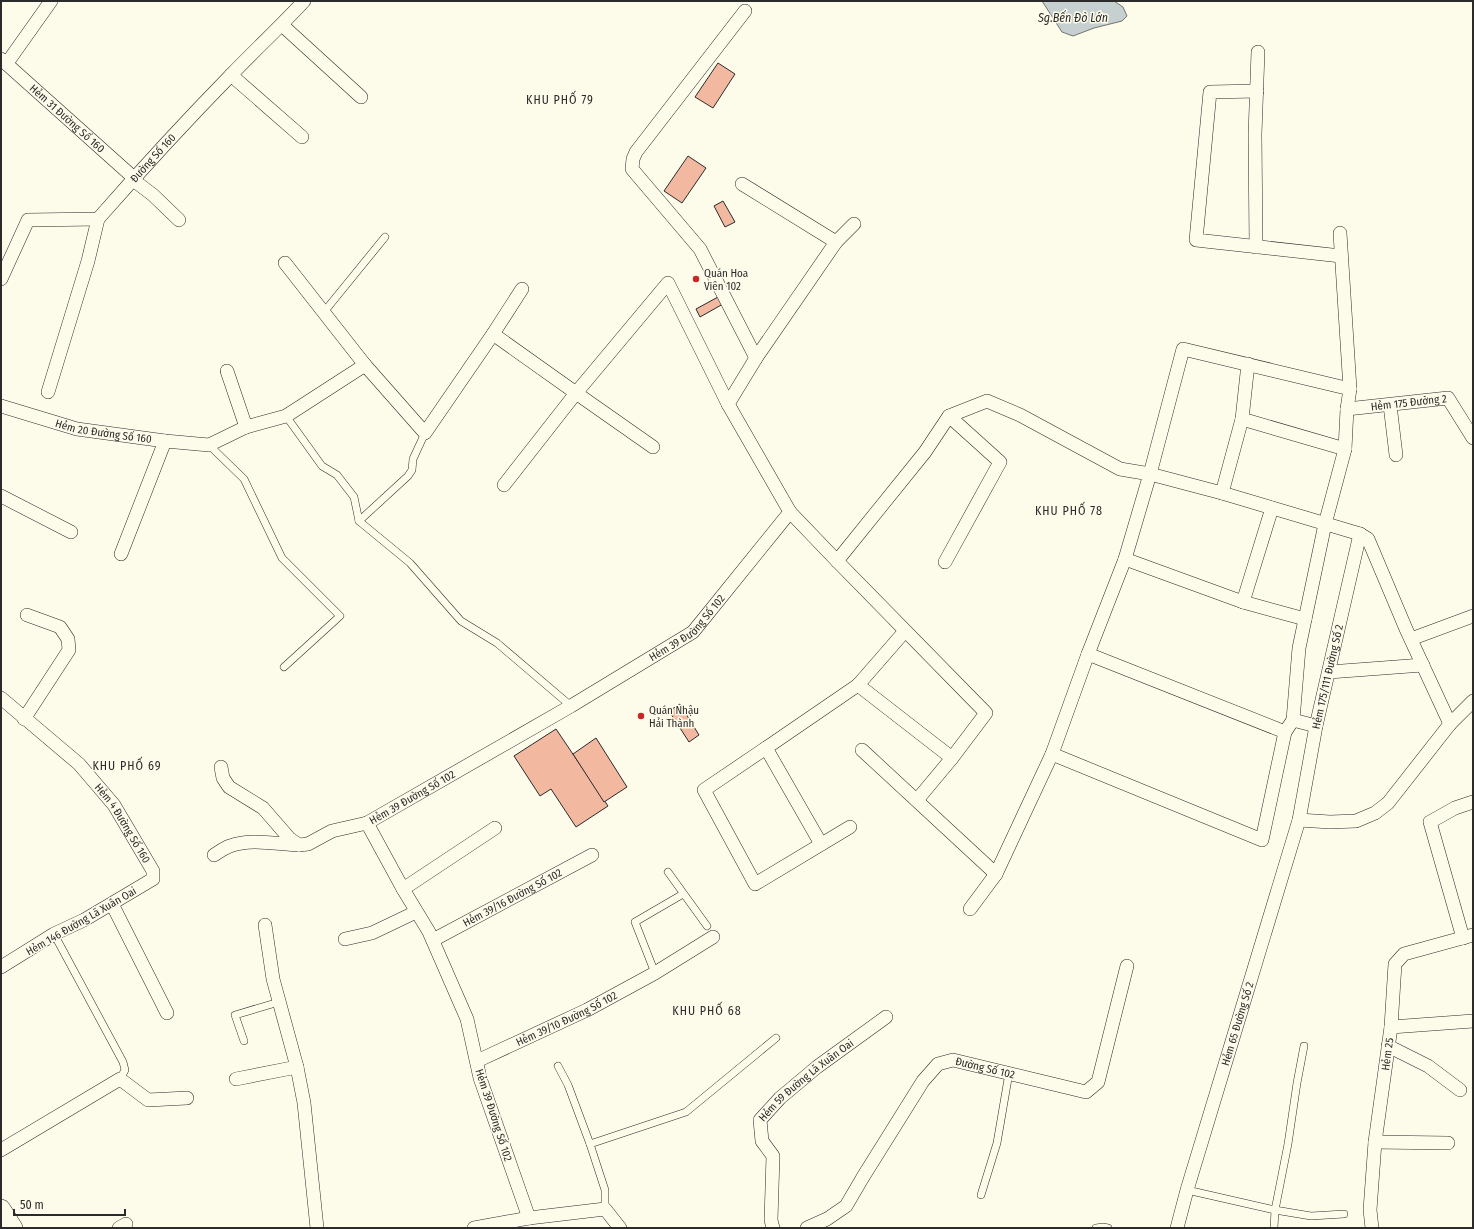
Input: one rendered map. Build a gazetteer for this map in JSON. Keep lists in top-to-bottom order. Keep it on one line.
{"streets":{"street":["Hẻm 31 Đường Số 160","Đường Số 160","Hẻm 175 Đường 2","Hẻm 20 Đường Số 160","Hẻm 39 Đường Số 102","Hẻm 175/111 Đường Số 2","Hẻm 4 Đường Số 160","Hẻm 39/16 Đường Số 102","Hẻm 146 Đường Lã Xuân Oai","Hẻm 39/10 Đường Số 102","Hẻm 65 Đường Số 2","Hẻm 25","Đường Số 102","Hẻm 59 Đường Lã Xuân Oai"]},"crossings":[["Hẻm 31 Đường Số 160","Đường Số 160"],["Hẻm 39 Đường Số 102","Hẻm 39/16 Đường Số 102"],["Hẻm 39 Đường Số 102","Hẻm 39/10 Đường Số 102"],["Hẻm 175/111 Đường Số 2","Hẻm 65 Đường Số 2"],["Hẻm 4 Đường Số 160","Hẻm 146 Đường Lã Xuân Oai"]],"districts":["KHU PHỐ 79","KHU PHỐ 78","KHU PHỐ 69","KHU PHỐ 68"],"water":["Sg.Bến Đò Lớn"],"places":["Quán Hoa Viên 102","Quán Nhậu Hải Thành"],"scale_bar":"50 m"}
